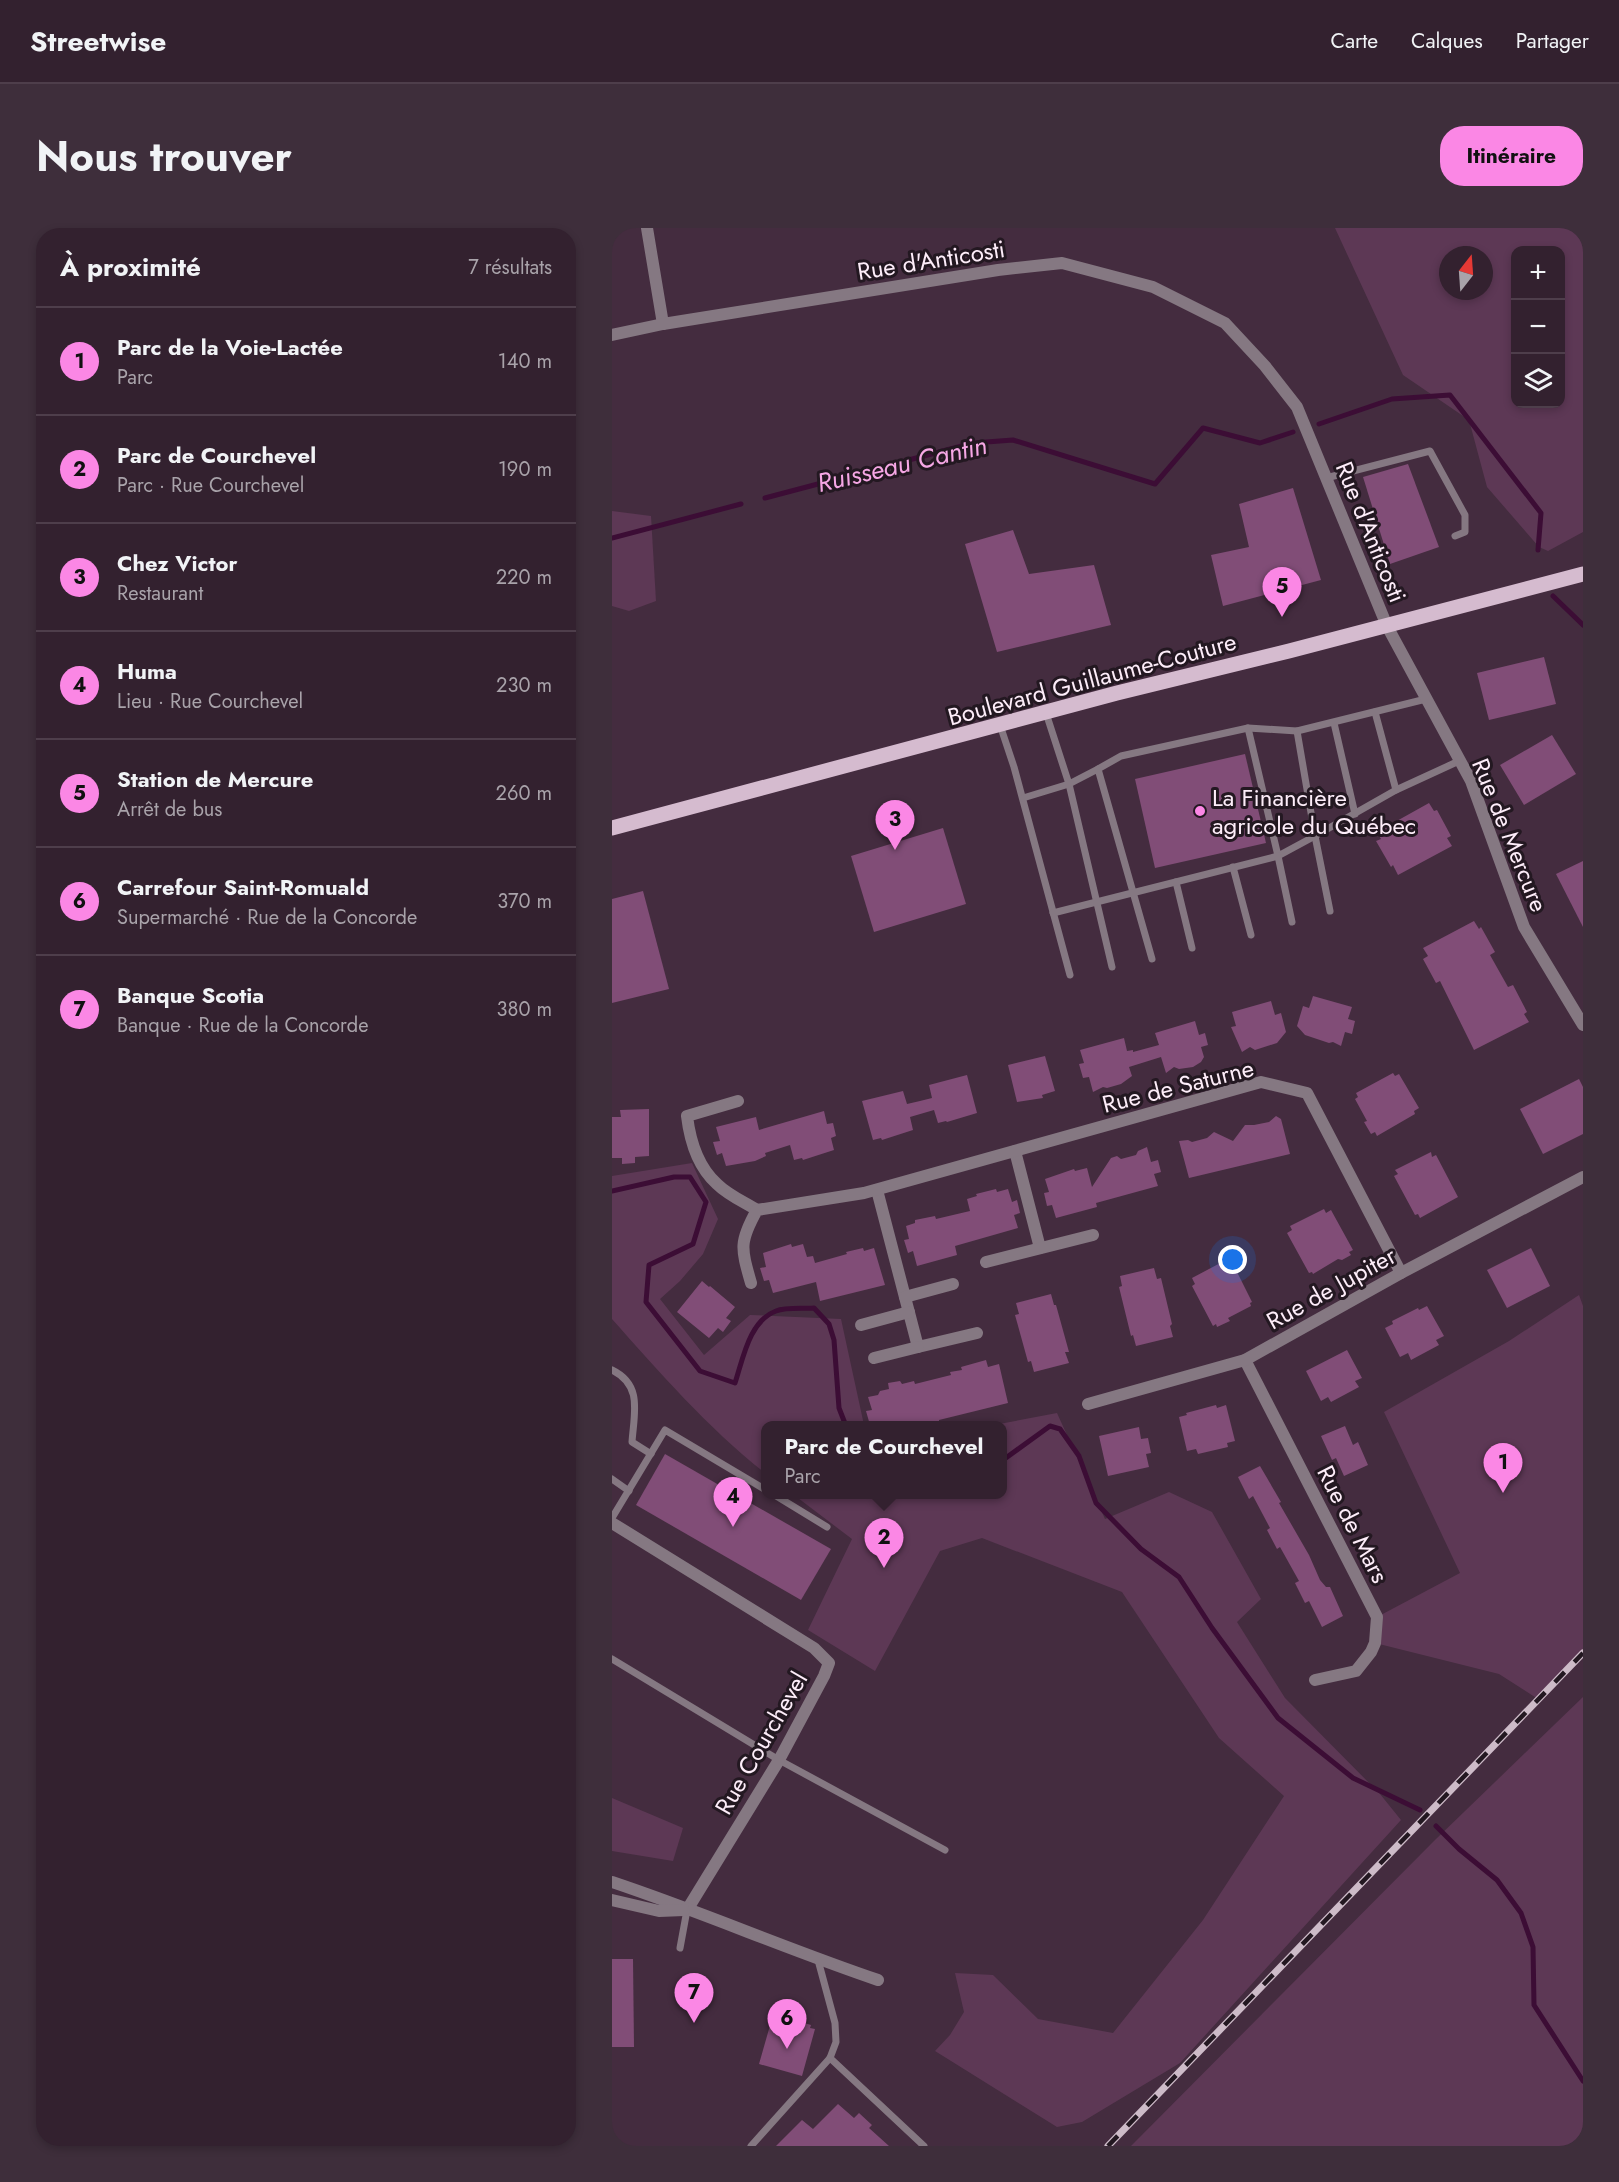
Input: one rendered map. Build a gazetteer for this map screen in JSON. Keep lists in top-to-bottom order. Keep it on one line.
{"streets":{"main road":["Boulevard Guillaume-Couture"],"street":["Rue d'Anticosti","Rue de Mercure","Rue de Saturne","Rue de Jupiter","Rue de Mars","Rue Courchevel"]},"crossings":[["Rue d'Anticosti","Boulevard Guillaume-Couture"],["Rue d'Anticosti","Rue de Mercure"],["Boulevard Guillaume-Couture","Rue de Mercure"],["Rue de Saturne","Rue de Jupiter"],["Rue de Jupiter","Rue de Mars"]],"water":["Ruisseau Cantin"],"places":["La Financière agricole du Québec"],"north":"top","page":{"header":"Streetwise","nav":["Carte","Calques","Partager"],"title":"Nous trouver","buttons":"Itinéraire","heading":["À proximité","7 résultats"],"map_buttons":["+","−"],"list":[{"mark":"1","name":"Parc de la Voie-Lactée","note":"Parc","value":"140 m"},{"mark":"2","name":"Parc de Courchevel","note":"Parc · Rue Courchevel","value":"190 m"},{"mark":"3","name":"Chez Victor","note":"Restaurant","value":"220 m"},{"mark":"4","name":"Huma","note":"Lieu · Rue Courchevel","value":"230 m"},{"mark":"5","name":"Station de Mercure","note":"Arrêt de bus","value":"260 m"},{"mark":"6","name":"Carrefour Saint-Romuald","note":"Supermarché · Rue de la Concorde","value":"370 m"},{"mark":"7","name":"Banque Scotia","note":"Banque · Rue de la Concorde","value":"380 m"}],"pins":["5","3","1","4","2","7","6"],"popup":["Parc de Courchevel","Parc"]}}
